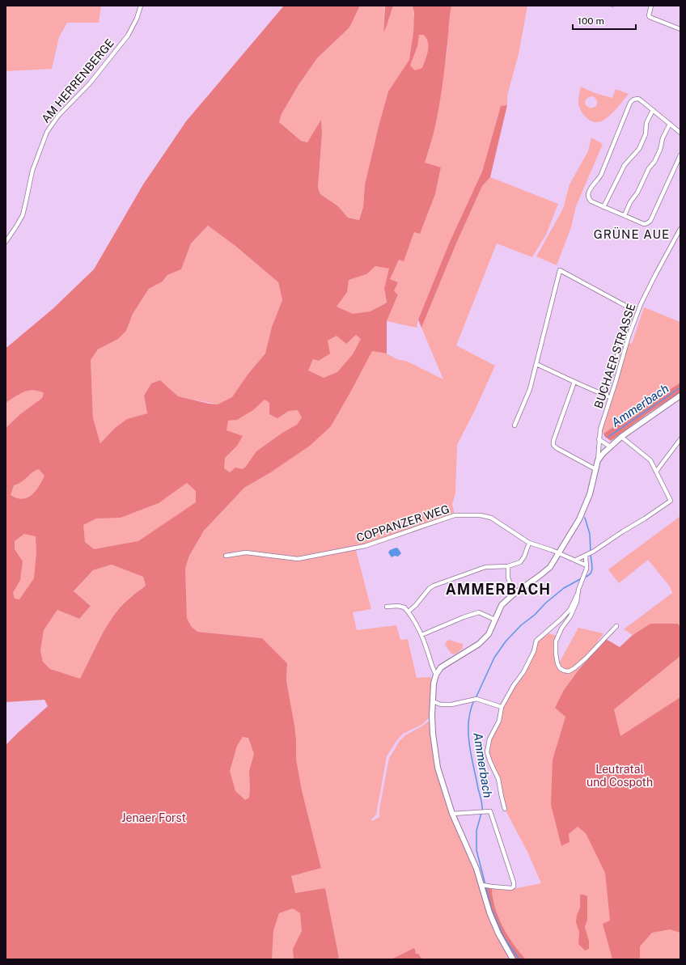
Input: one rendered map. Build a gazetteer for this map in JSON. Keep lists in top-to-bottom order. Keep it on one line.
{"streets":{"street":["AM HERRENBERGE","BUCHAER STRASSE","COPPANZER WEG"]},"districts":["GRÜNE AUE","AMMERBACH"],"water":["Ammerbach"],"parks":["Leutratal und Cospoth","Jenaer Forst"],"scale_bar":"100 m"}
